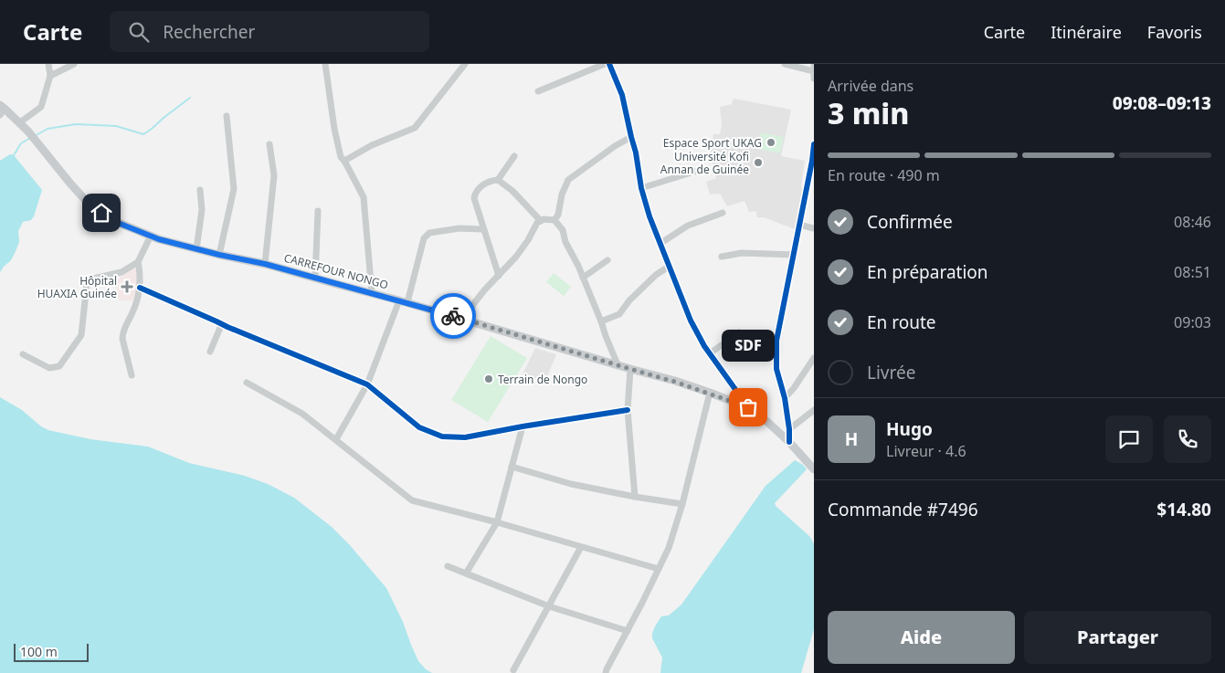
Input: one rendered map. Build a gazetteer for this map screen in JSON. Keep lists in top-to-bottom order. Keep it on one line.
{"streets":{"main road":["CARREFOUR NONGO"]},"places":{"other":["Espace Sport UKAG","Université Kofi Annan de Guinée","Terrain de Nongo","SDF"],"health":["Hôpital HUAXIA Guinée"]},"scale_bar":"100 m","page":{"header":"Carte","search":"Rechercher","nav":["Carte","Itinéraire","Favoris"],"heading":["3 min","Arrivée dans","09:08–09:13"],"panel":["Hugo","Livreur · 4.6","Commande #7496","$14.80"],"bar":"En route · 490 m","list":[["Confirmée","08:46"],["En préparation","08:51"],["En route","09:03"],"Livrée"],"bubble":"SDF","round":"H","buttons":["Aide","Partager"],"scale":"100 m"}}
